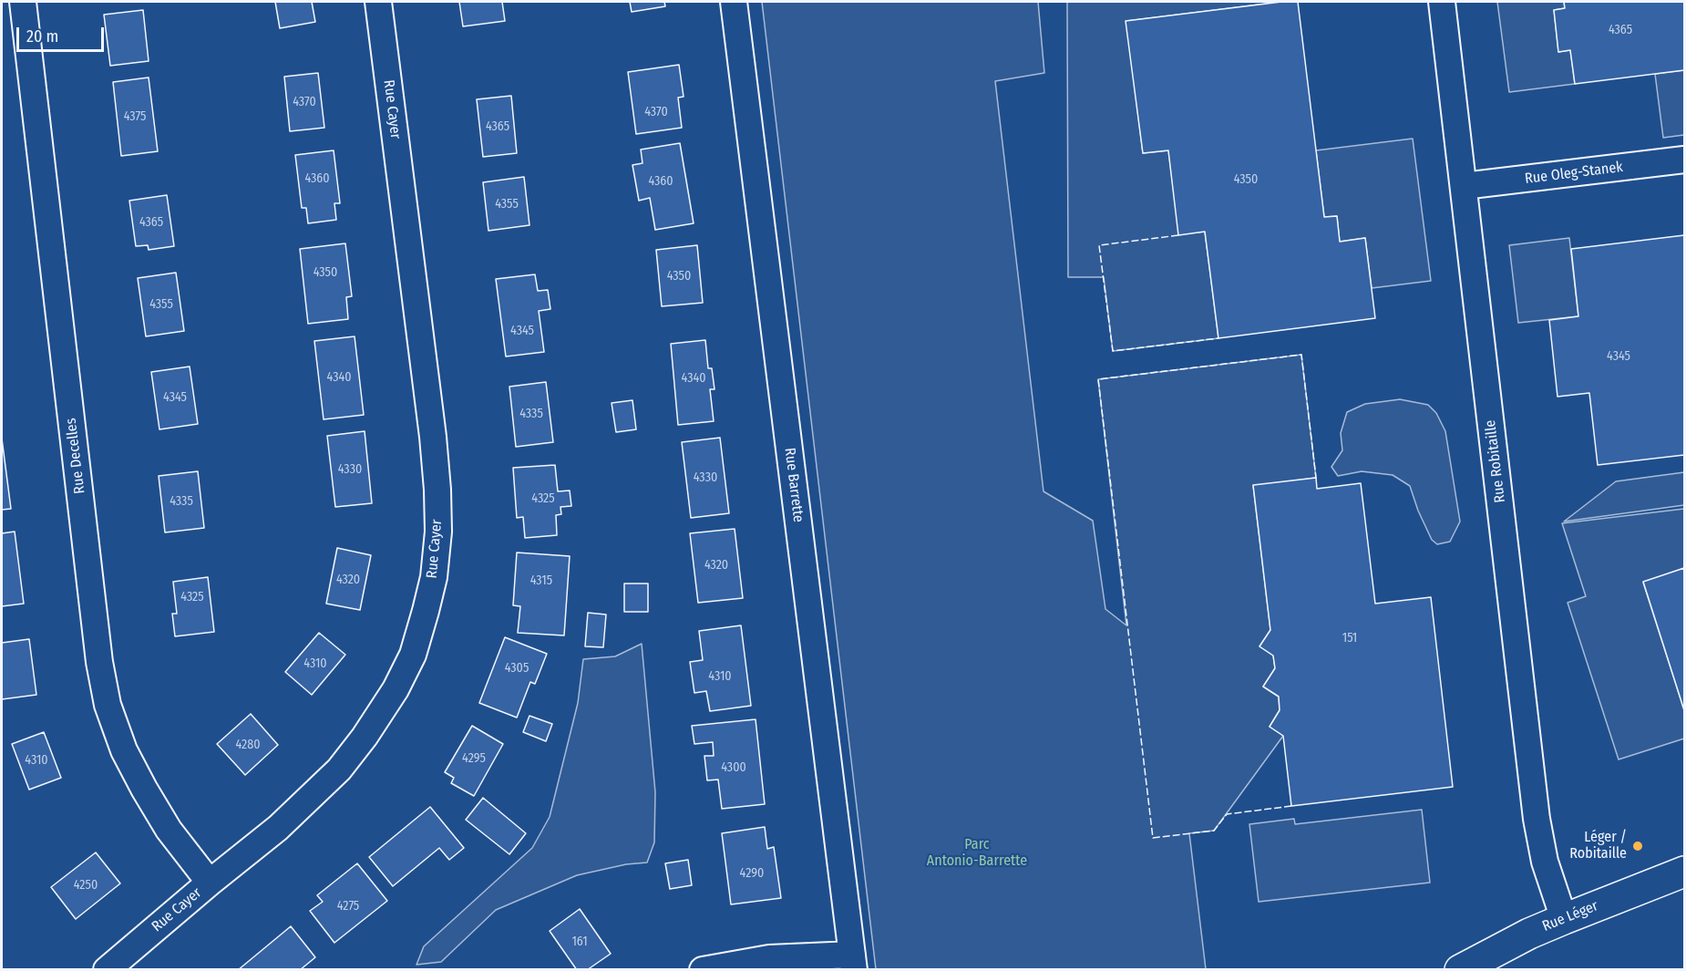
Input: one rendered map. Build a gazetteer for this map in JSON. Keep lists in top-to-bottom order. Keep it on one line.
{"streets":{"street":["Rue Cayer","Rue Oleg-Stanek","Rue Decelles","Rue Robitaille","Rue Barrette","Rue Léger"]},"crossings":[["Rue Cayer","Rue Decelles"],["Rue Oleg-Stanek","Rue Robitaille"],["Rue Robitaille","Rue Léger"]],"parks":["Parc Antonio-Barrette"],"places":["Léger / Robitaille"],"house_numbers":["4365","4370","4370","4375","4365","4360","4350","4360","4355","4365","4350","4350","4355","4345","4345","4340","4340","4345","4335","4330","4330","4325","4335","4320","4320","4315","4325","151","4310","4305","4310","4280","4295","4310","4300","4290","4250","4275","161"],"scale_bar":"20 m"}
